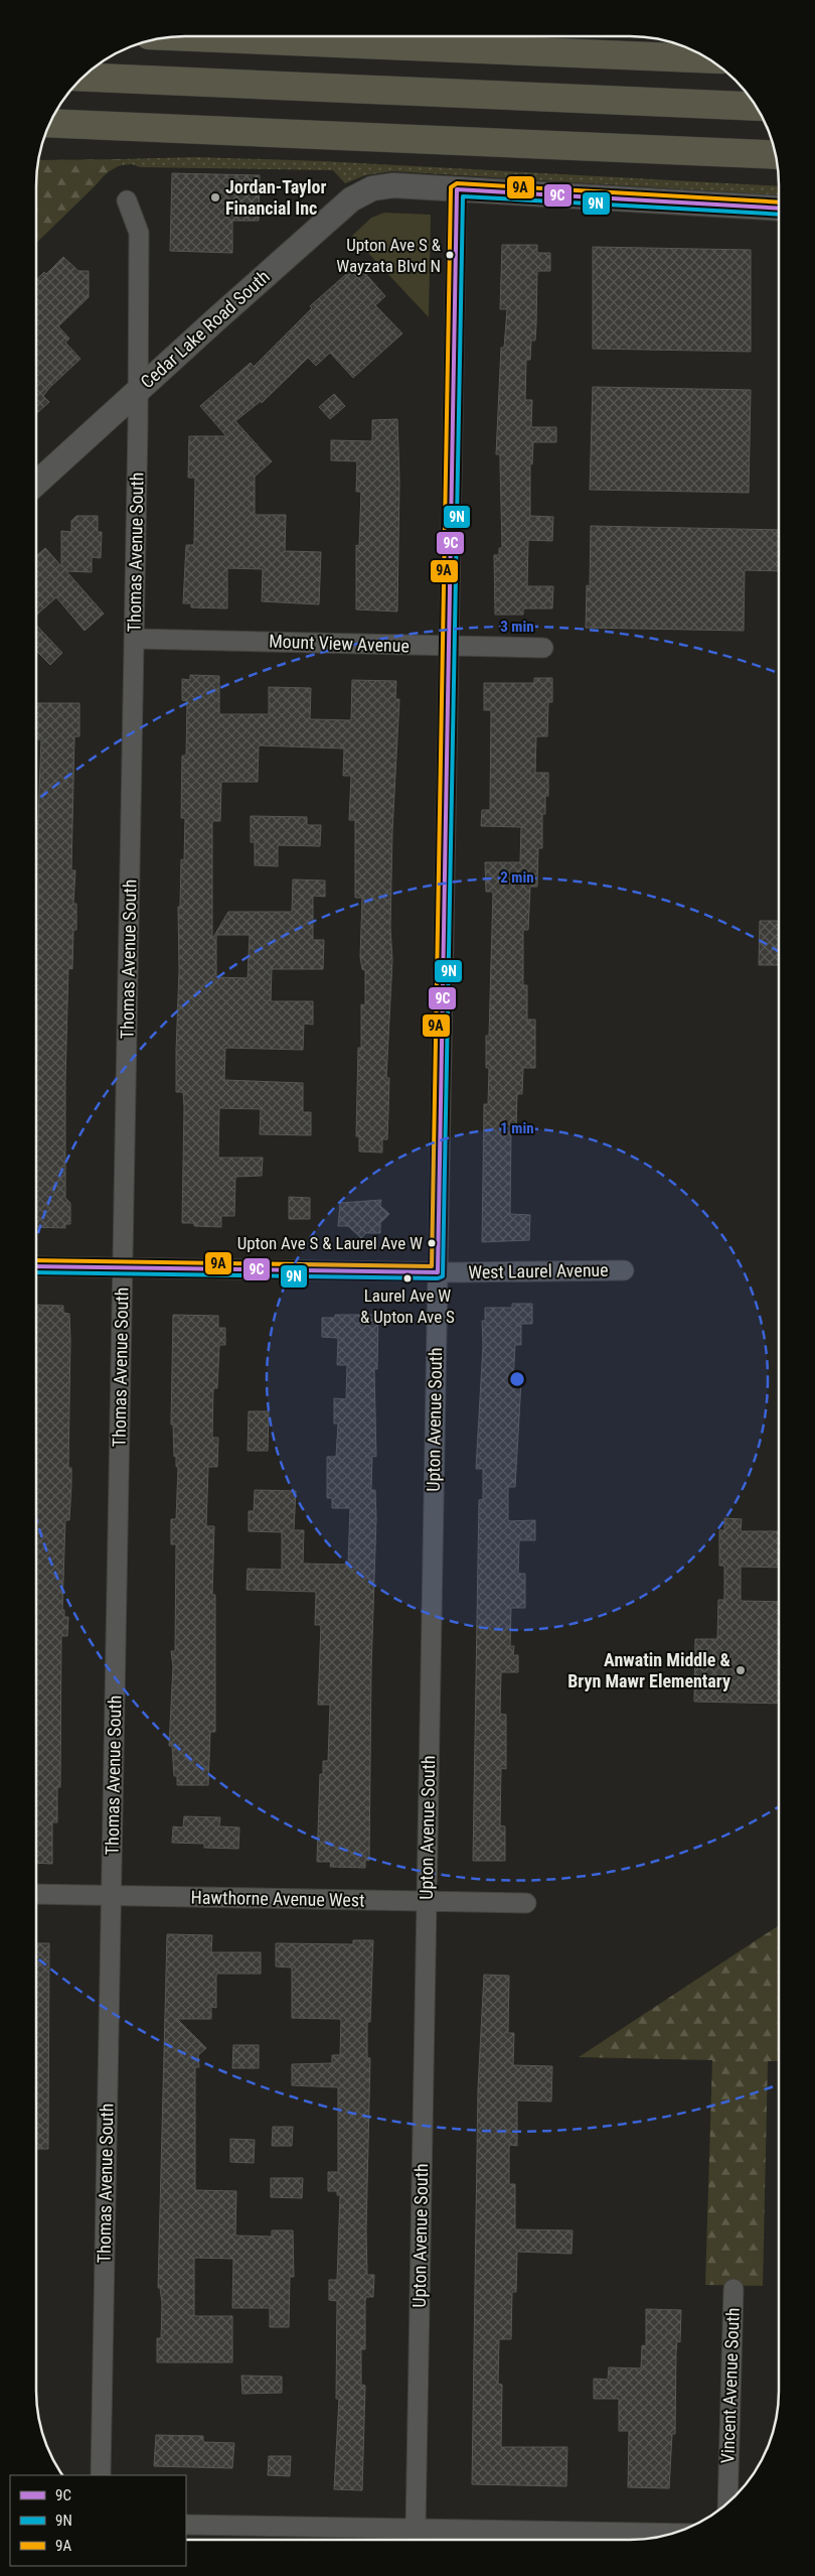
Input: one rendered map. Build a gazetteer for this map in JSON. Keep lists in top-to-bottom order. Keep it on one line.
{"streets":{"street":["Cedar Lake Road South","Thomas Avenue South","Mount View Avenue","West Laurel Avenue","Upton Avenue South","Hawthorne Avenue West","Vincent Avenue South"]},"crossings":[["Cedar Lake Road South","Thomas Avenue South"],["Cedar Lake Road South","Upton Avenue South"],["Thomas Avenue South","Mount View Avenue"],["Thomas Avenue South","West Laurel Avenue"],["Thomas Avenue South","Hawthorne Avenue West"],["Mount View Avenue","Upton Avenue South"],["West Laurel Avenue","Upton Avenue South"],["Upton Avenue South","Hawthorne Avenue West"]],"places":["Jordan-Taylor Financial Inc","Upton Ave S & Wayzata Blvd N","Upton Ave S & Laurel Ave W","Laurel Ave W & Upton Ave S","Anwatin Middle & Bryn Mawr Elementary"],"lines":["transit line 9A","transit line 9C","transit line 9N"],"legend":["9C","9N","9A"],"rings":["3 min","2 min","1 min"]}
